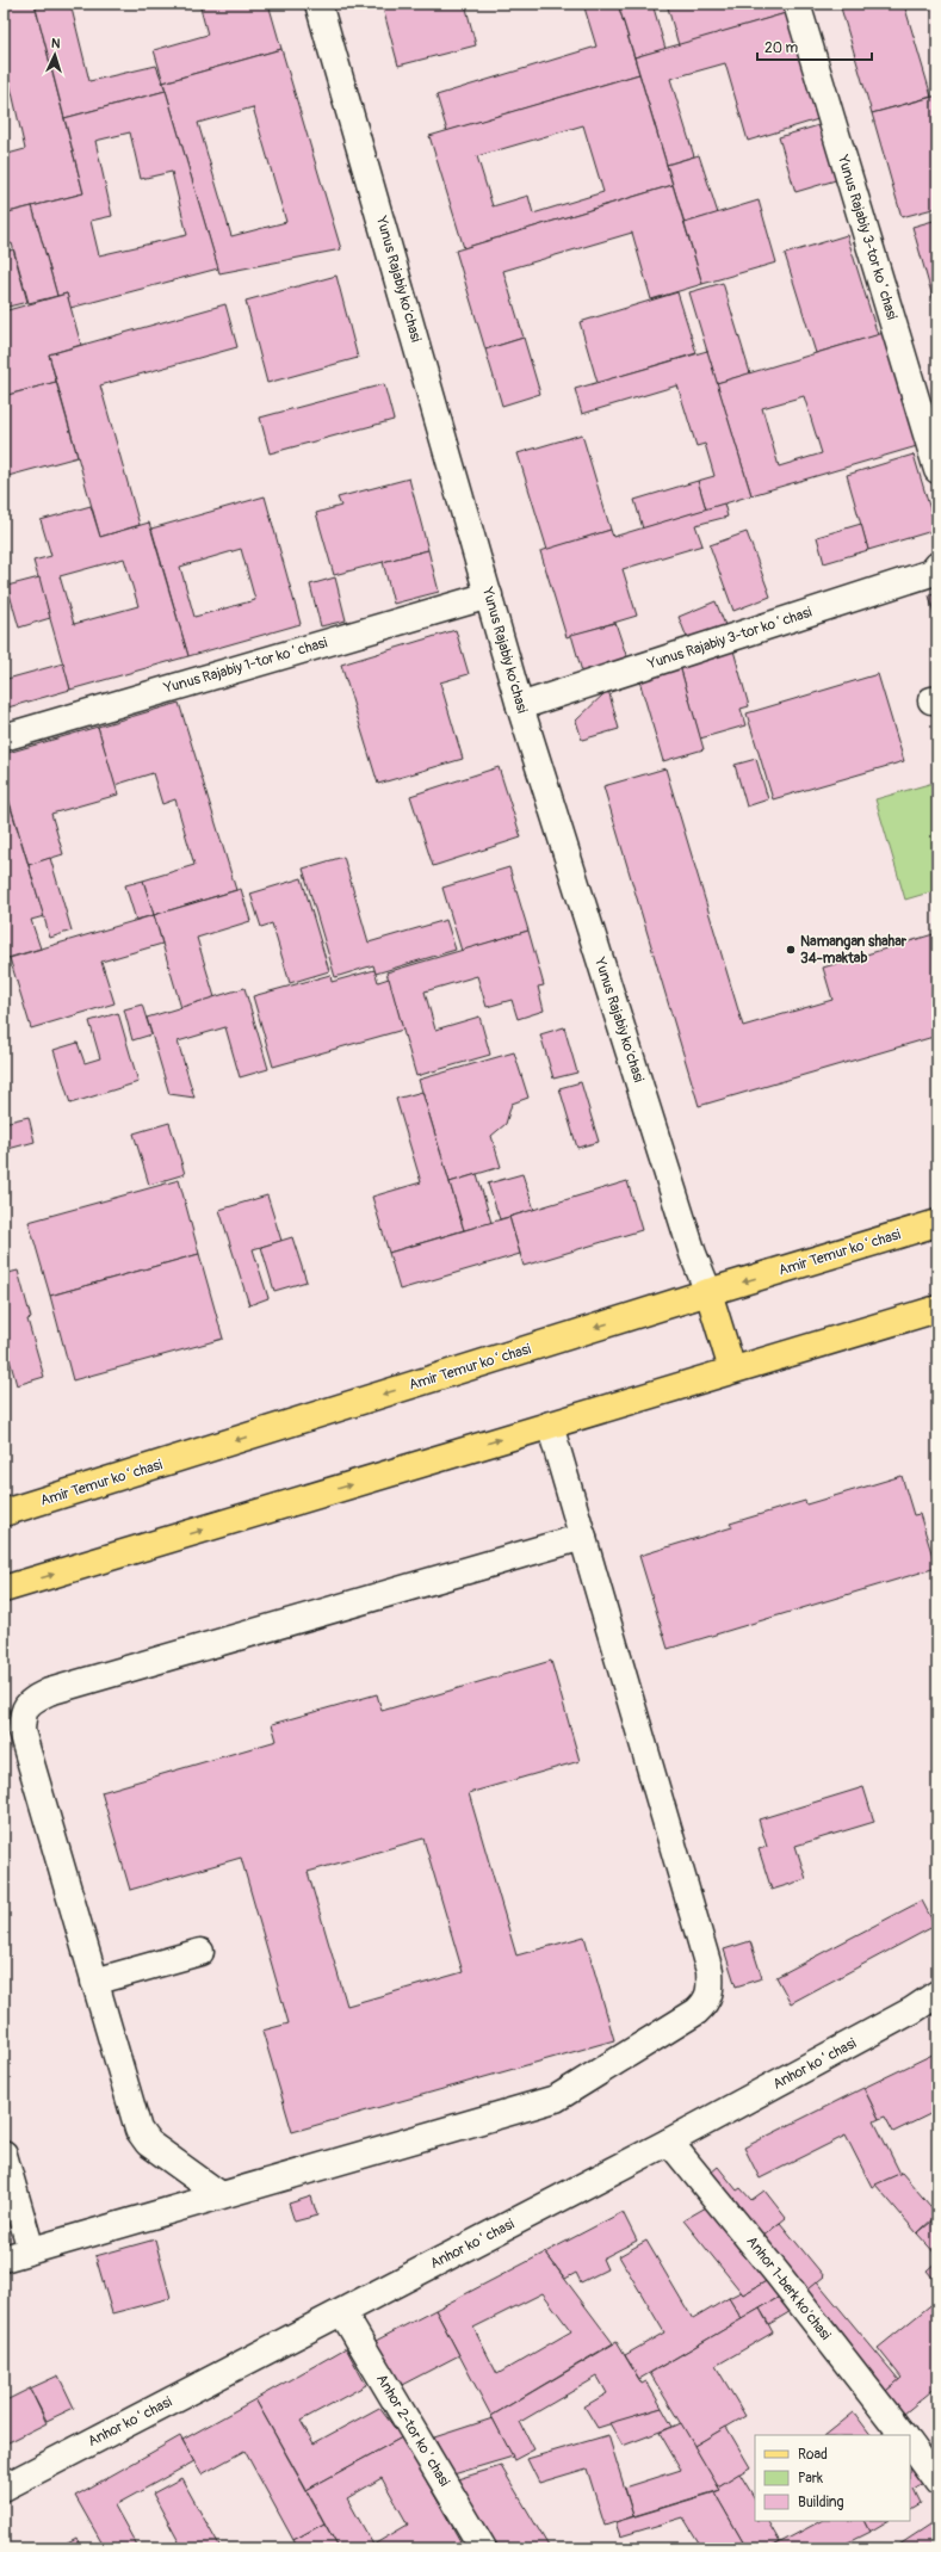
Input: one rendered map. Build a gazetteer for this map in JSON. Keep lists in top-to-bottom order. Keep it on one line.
{"streets":{"main road":["Amir Temur koʻchasi"],"street":["Yunus Rajabiy 3-tor koʻchasi","Yunus Rajabiy ko‘chasi","Yunus Rajabiy 1-tor koʻchasi","Anhor koʻchasi","Anhor 1-berk koʼchasi","Anhor 2-tor koʻchasi"]},"crossings":[["Yunus Rajabiy 3-tor koʻchasi","Yunus Rajabiy ko‘chasi"],["Yunus Rajabiy ko‘chasi","Yunus Rajabiy 1-tor koʻchasi"],["Yunus Rajabiy ko‘chasi","Amir Temur koʻchasi"],["Anhor koʻchasi","Anhor 1-berk koʼchasi"],["Anhor koʻchasi","Anhor 2-tor koʻchasi"]],"places":["Namangan shahar 34-maktab"],"legend":["Road","Park","Building"],"scale_bar":"20 m","north":"top"}
